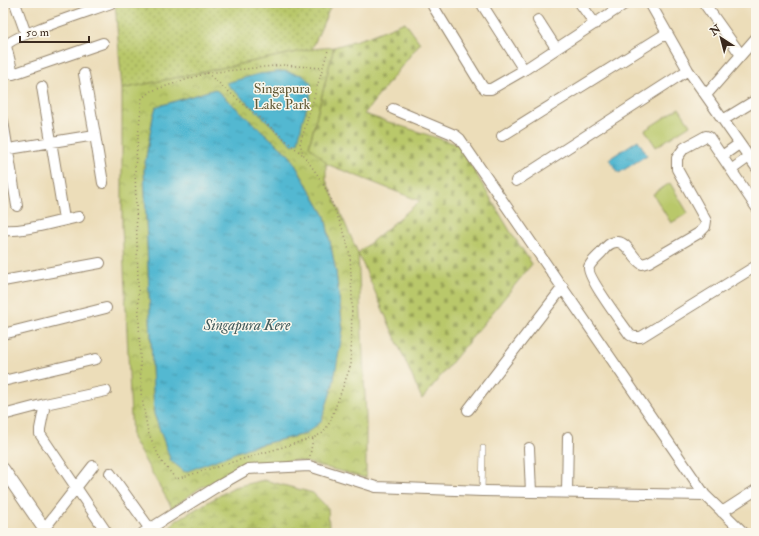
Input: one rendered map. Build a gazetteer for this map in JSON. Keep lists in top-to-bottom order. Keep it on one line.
{"water":["Singapura Kere"],"parks":["Singapura Lake Park"],"scale_bar":"50 m","north":"top left"}
